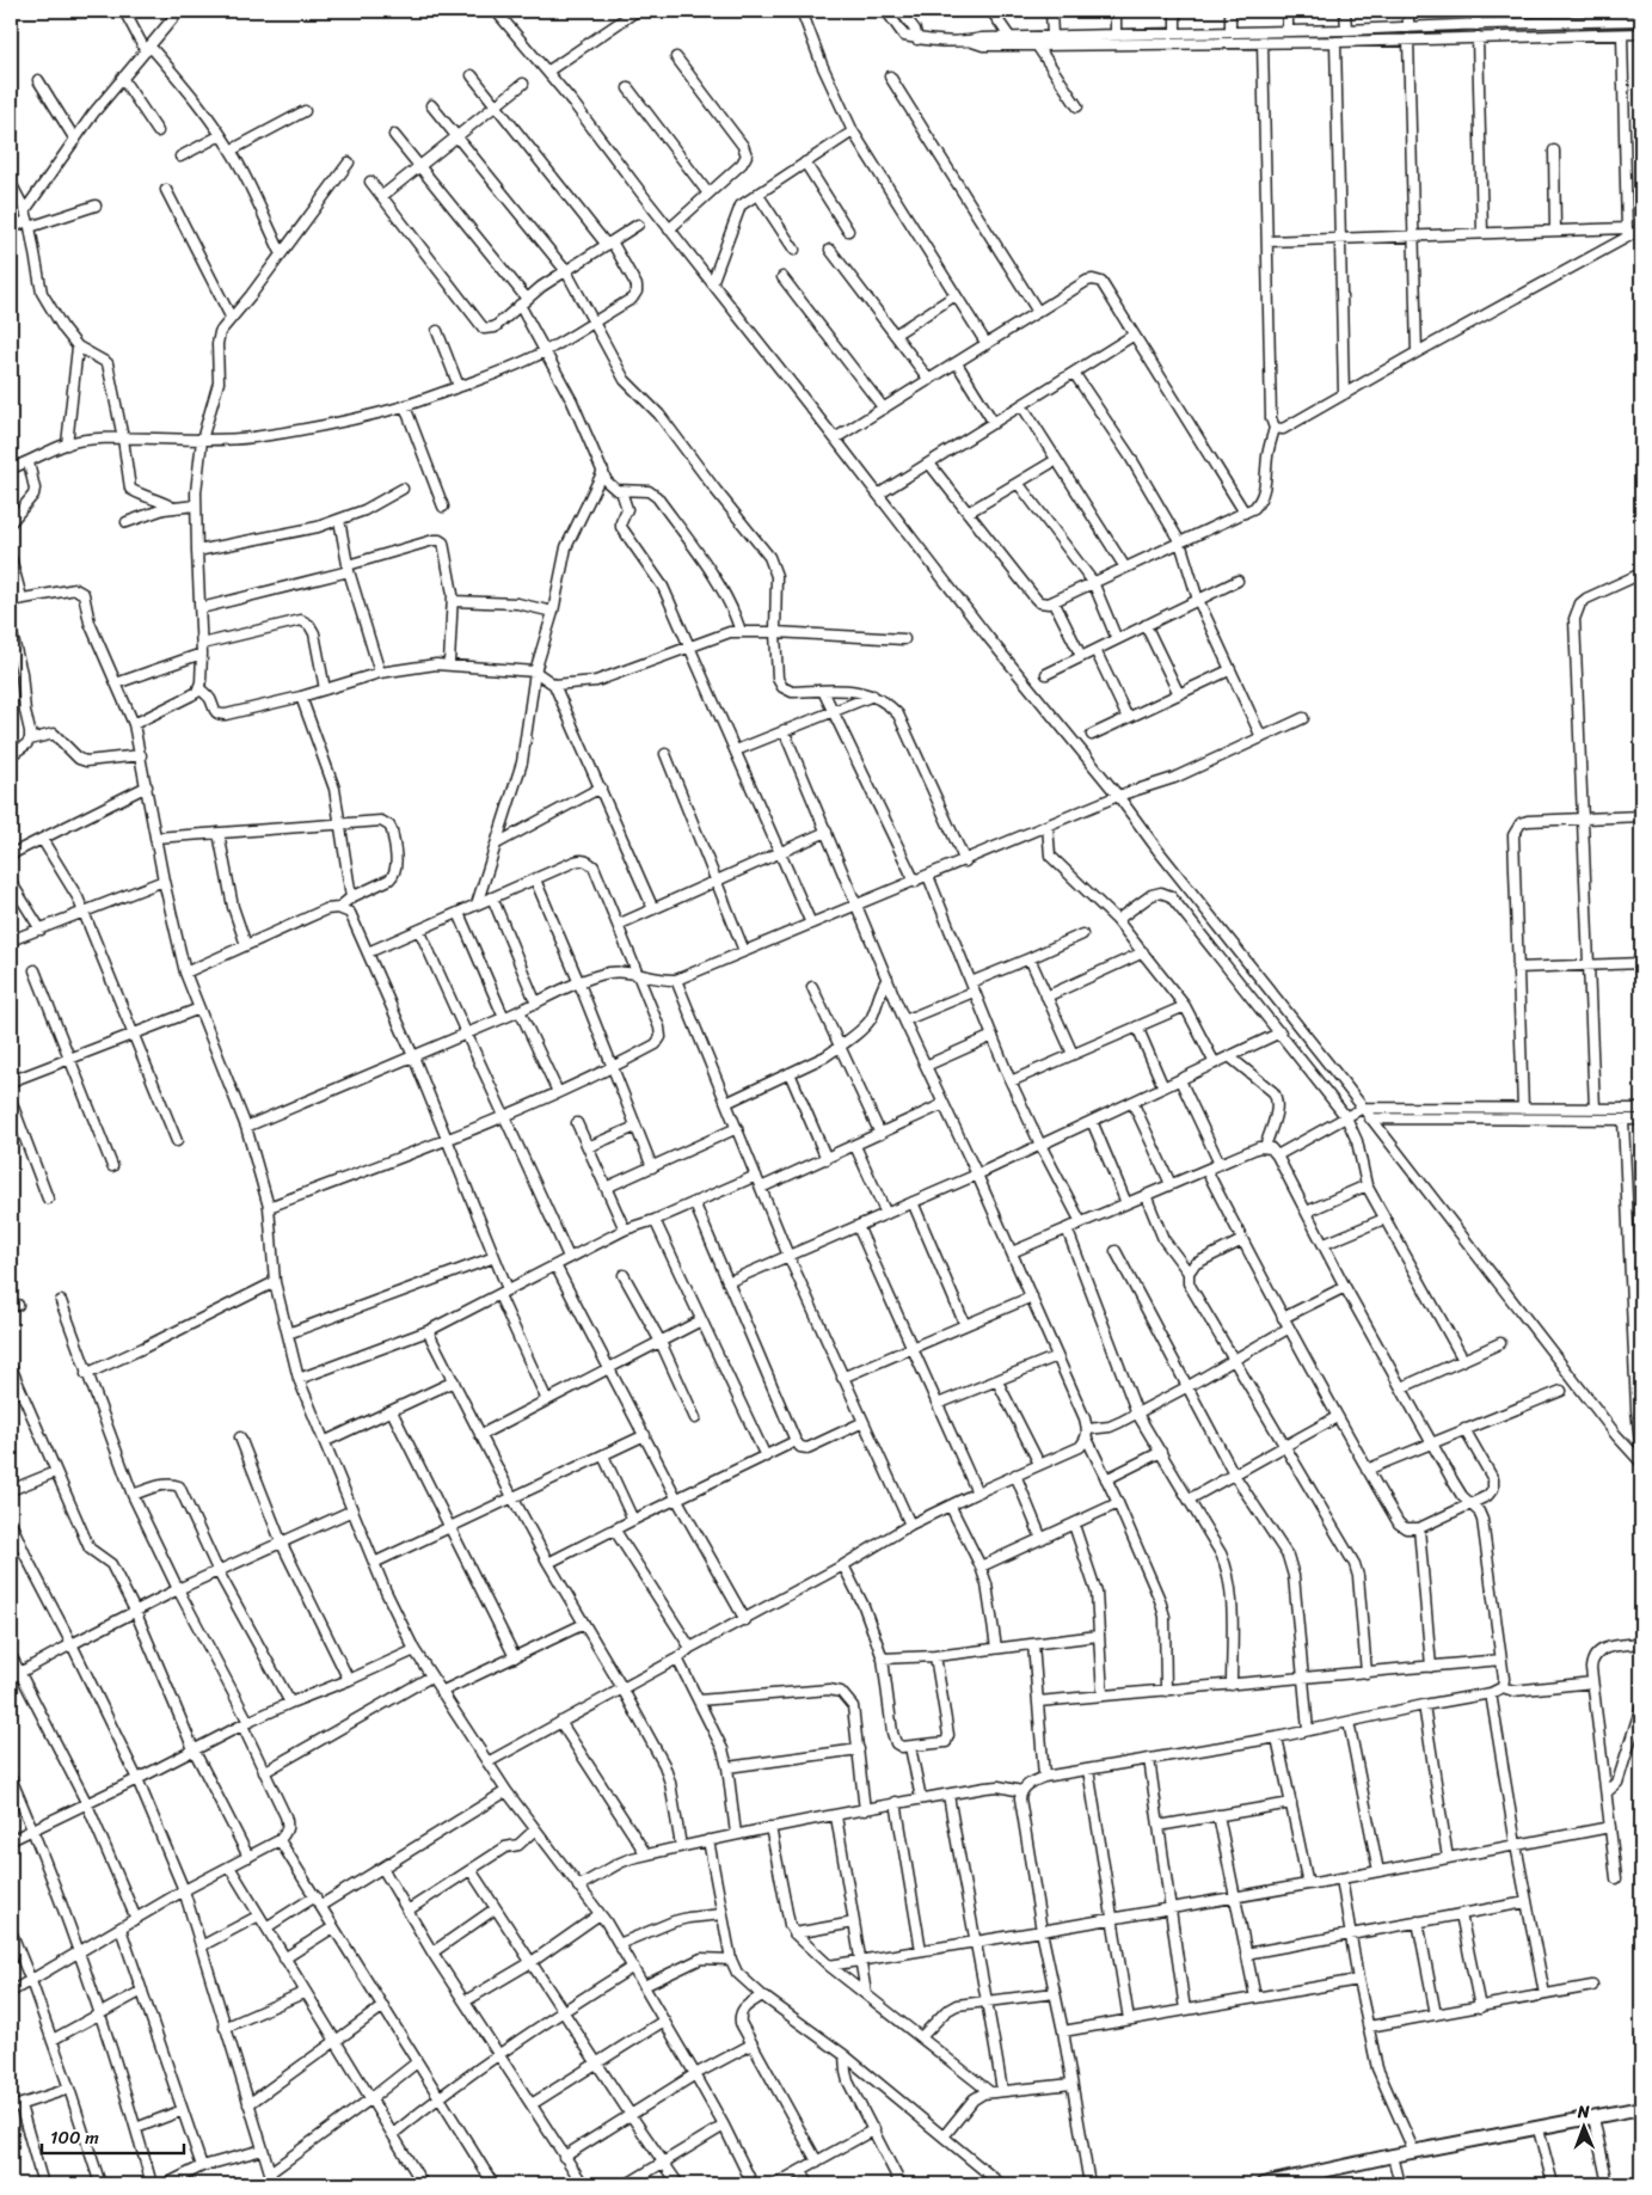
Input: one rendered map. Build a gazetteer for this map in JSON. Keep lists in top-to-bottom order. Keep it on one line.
{"scale_bar":"100 m","north":"top"}
